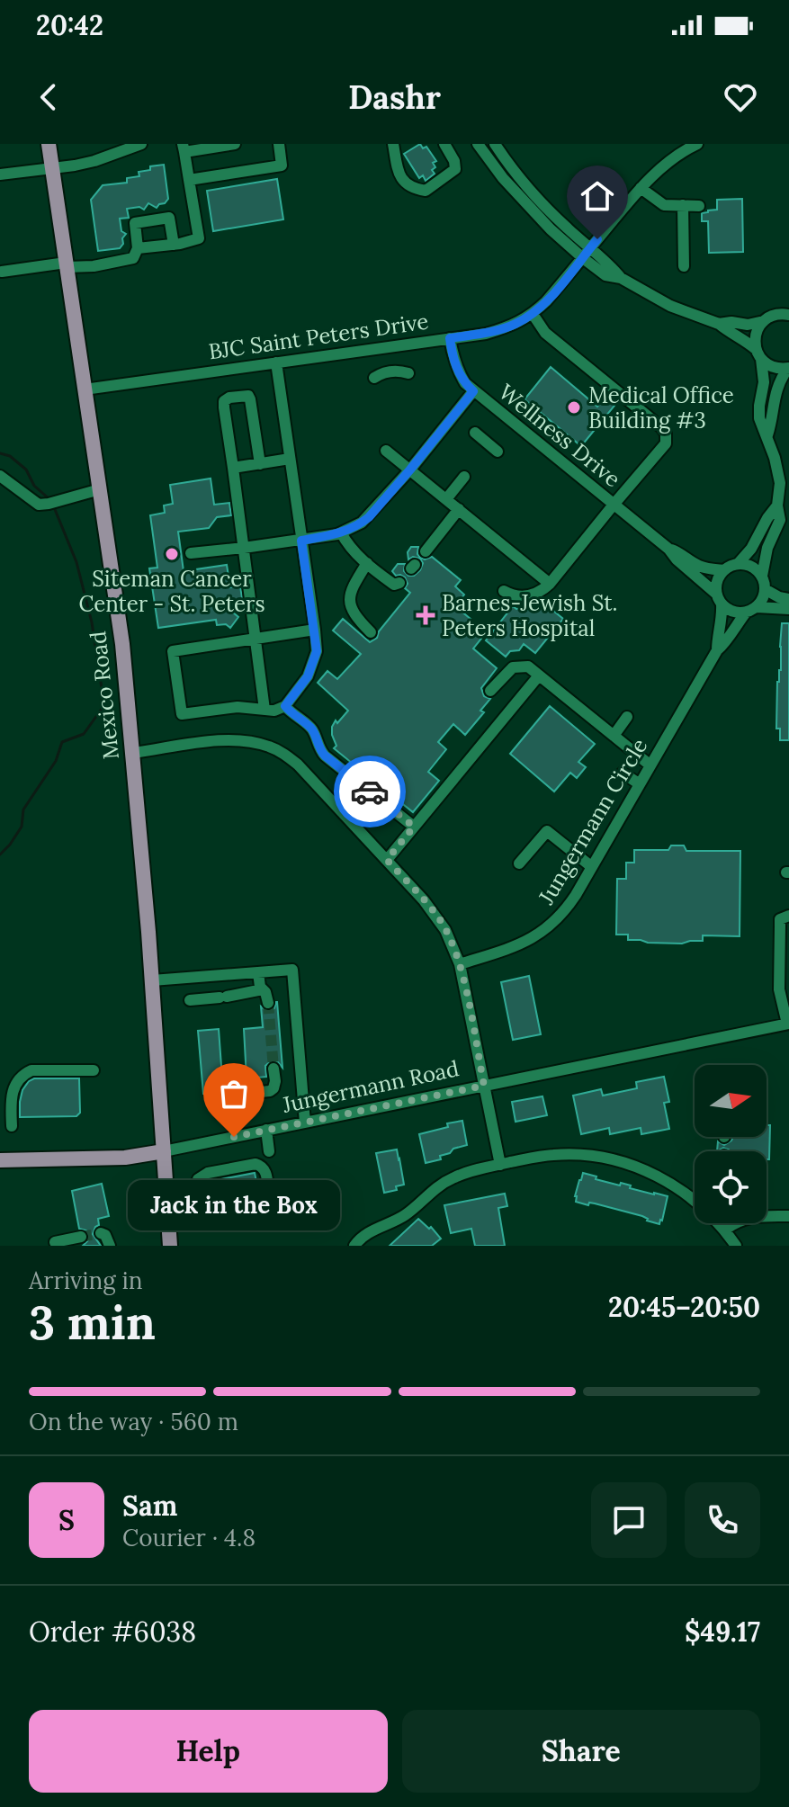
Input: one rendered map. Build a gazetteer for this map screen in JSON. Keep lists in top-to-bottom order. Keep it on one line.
{"streets":{"main road":["Mexico Road","Jungermann Road"],"street":["BJC Saint Peters Drive","Wellness Drive","Jungermann Circle"]},"crossings":[["BJC Saint Peters Drive","Wellness Drive"],["BJC Saint Peters Drive","Mexico Road"],["Wellness Drive","Jungermann Circle"],["Mexico Road","Jungermann Road"]],"places":{"other":["Medical Office Building #3","Siteman Cancer Center - St. Peters","Jack in the Box"],"health":["Barnes-Jewish St. Peters Hospital"]},"north":"right","page":{"status":"20:42","header":"Dashr","bubble":"Jack in the Box","heading":["3 min","Arriving in","20:45–20:50"],"panel":["Sam","Courier · 4.8","Order #6038","$49.17"],"bar":"On the way · 560 m","round":"S","buttons":["Help","Share"]}}
